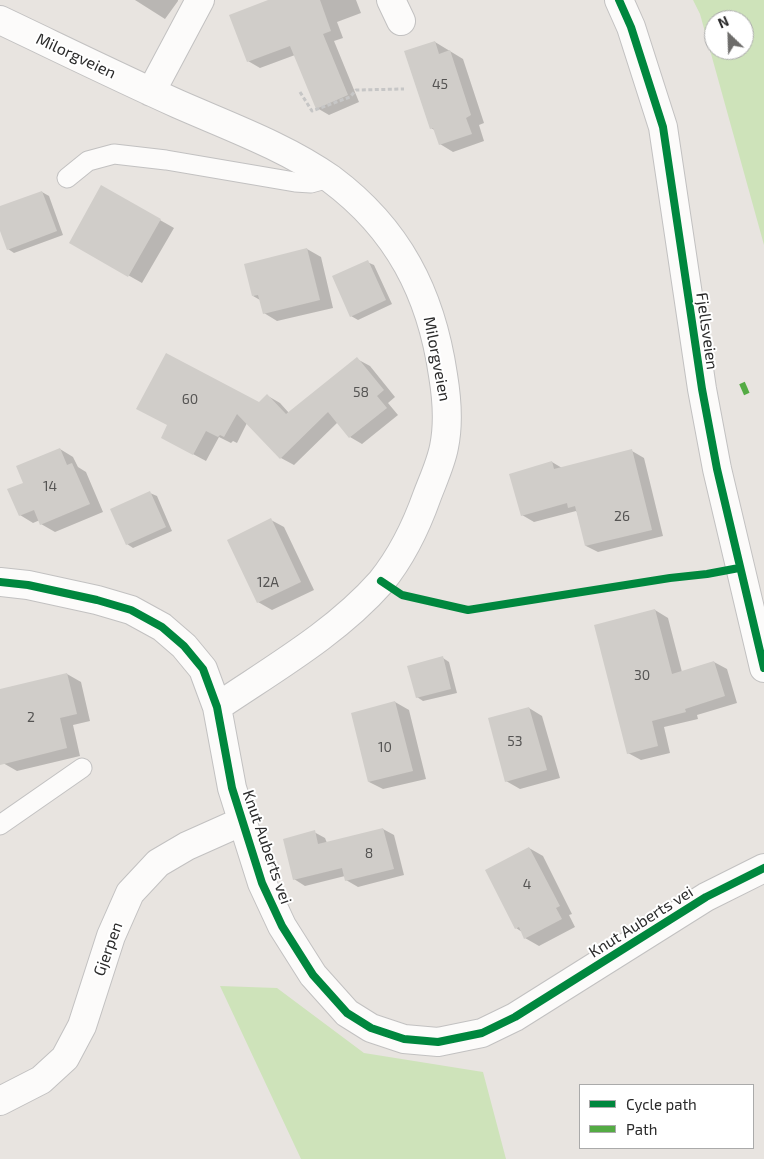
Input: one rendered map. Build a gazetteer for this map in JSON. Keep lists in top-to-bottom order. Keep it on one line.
{"streets":{"street":["Milorgveien","Fjellsveien","Knut Auberts vei","Gjerpen"]},"crossings":[["Milorgveien","Knut Auberts vei"],["Knut Auberts vei","Gjerpen"]],"house_numbers":["45","58","60","14","26","12A","30","2","53","10","8","4"],"legend":["Cycle path","Path"],"north":"top left"}
